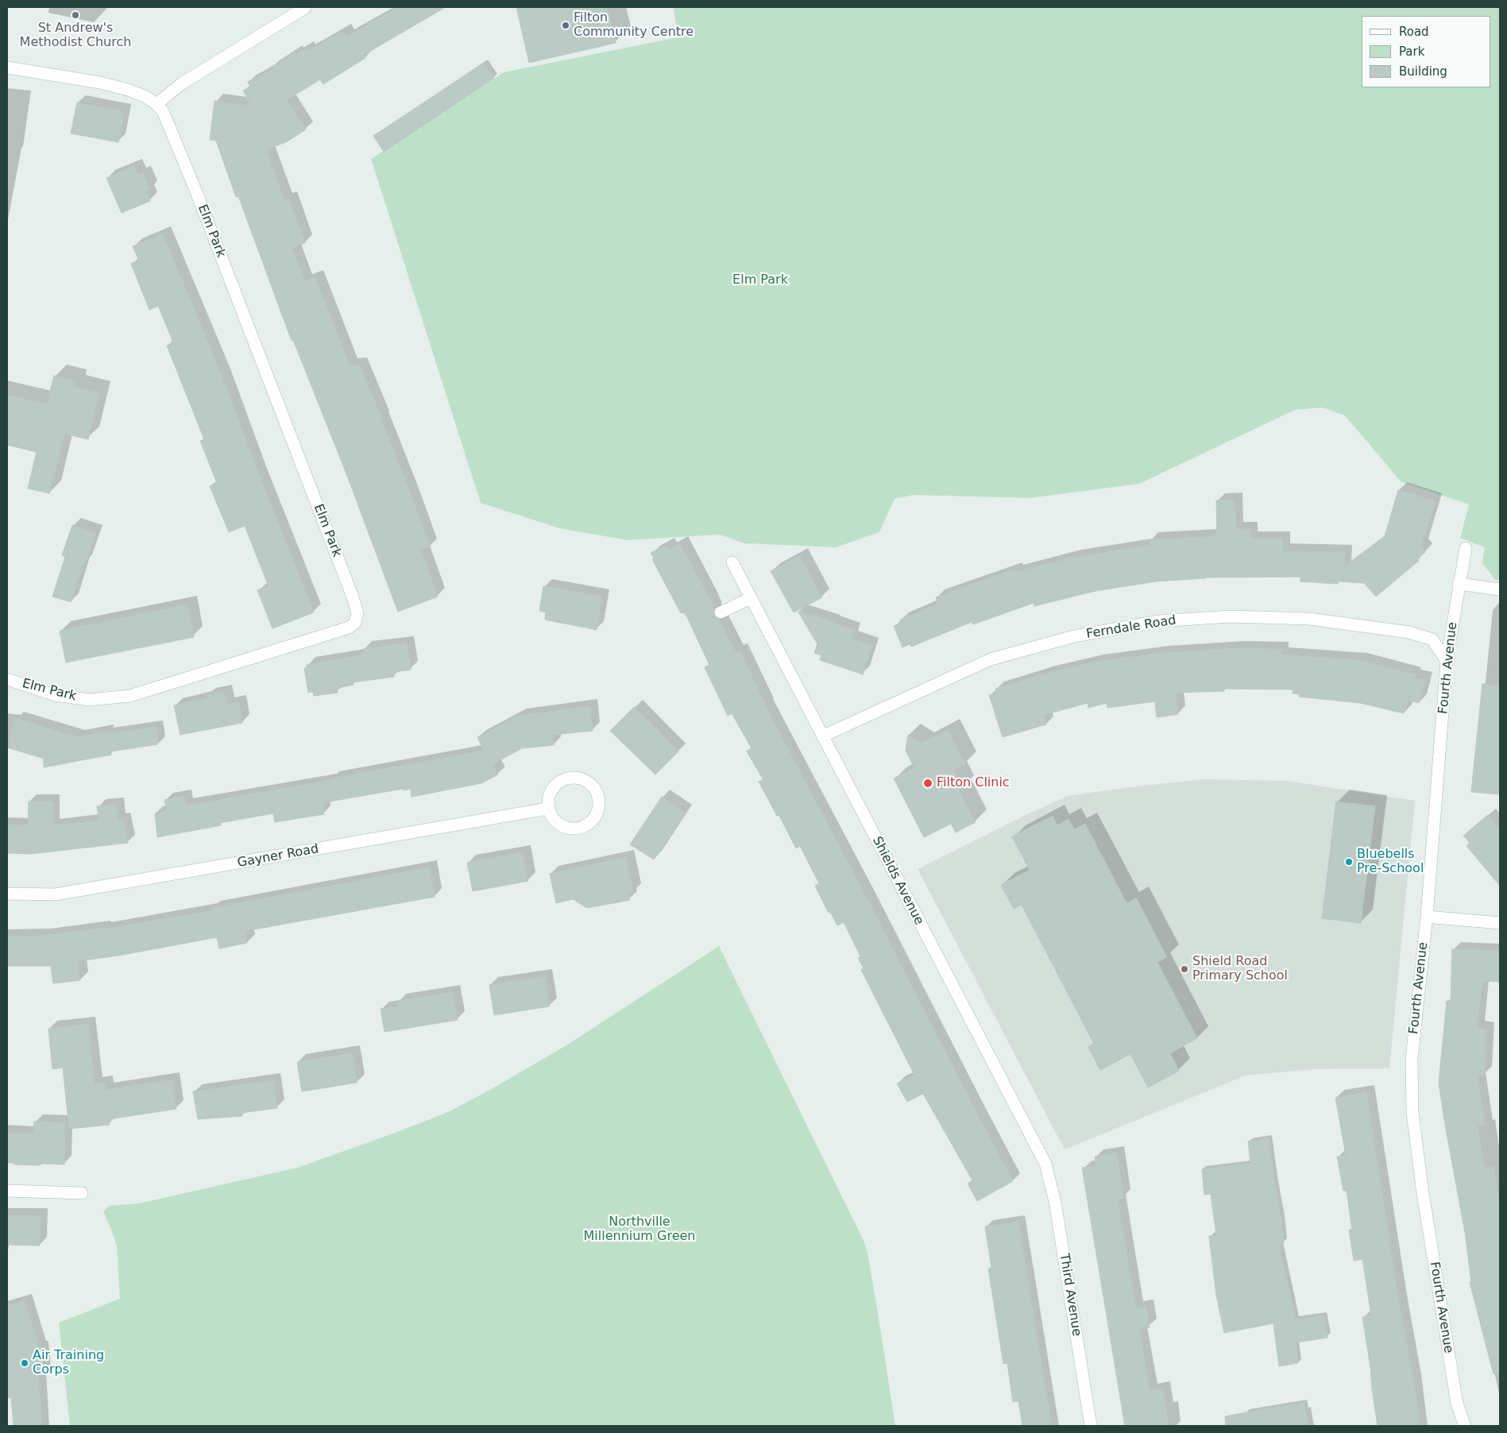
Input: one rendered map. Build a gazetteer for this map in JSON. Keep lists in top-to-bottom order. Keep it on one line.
{"streets":{"street":["Elm Park","Ferndale Road","Fourth Avenue","Gayner Road","Shields Avenue","Third Avenue"]},"crossings":[["Ferndale Road","Fourth Avenue"],["Ferndale Road","Shields Avenue"],["Shields Avenue","Third Avenue"]],"parks":["Elm Park","Northville Millennium Green"],"places":["St Andrew's Methodist Church","Filton Community Centre","Filton Clinic","Bluebells Pre-School","Shield Road Primary School","Air Training Corps"],"legend":["Road","Park","Building"]}
